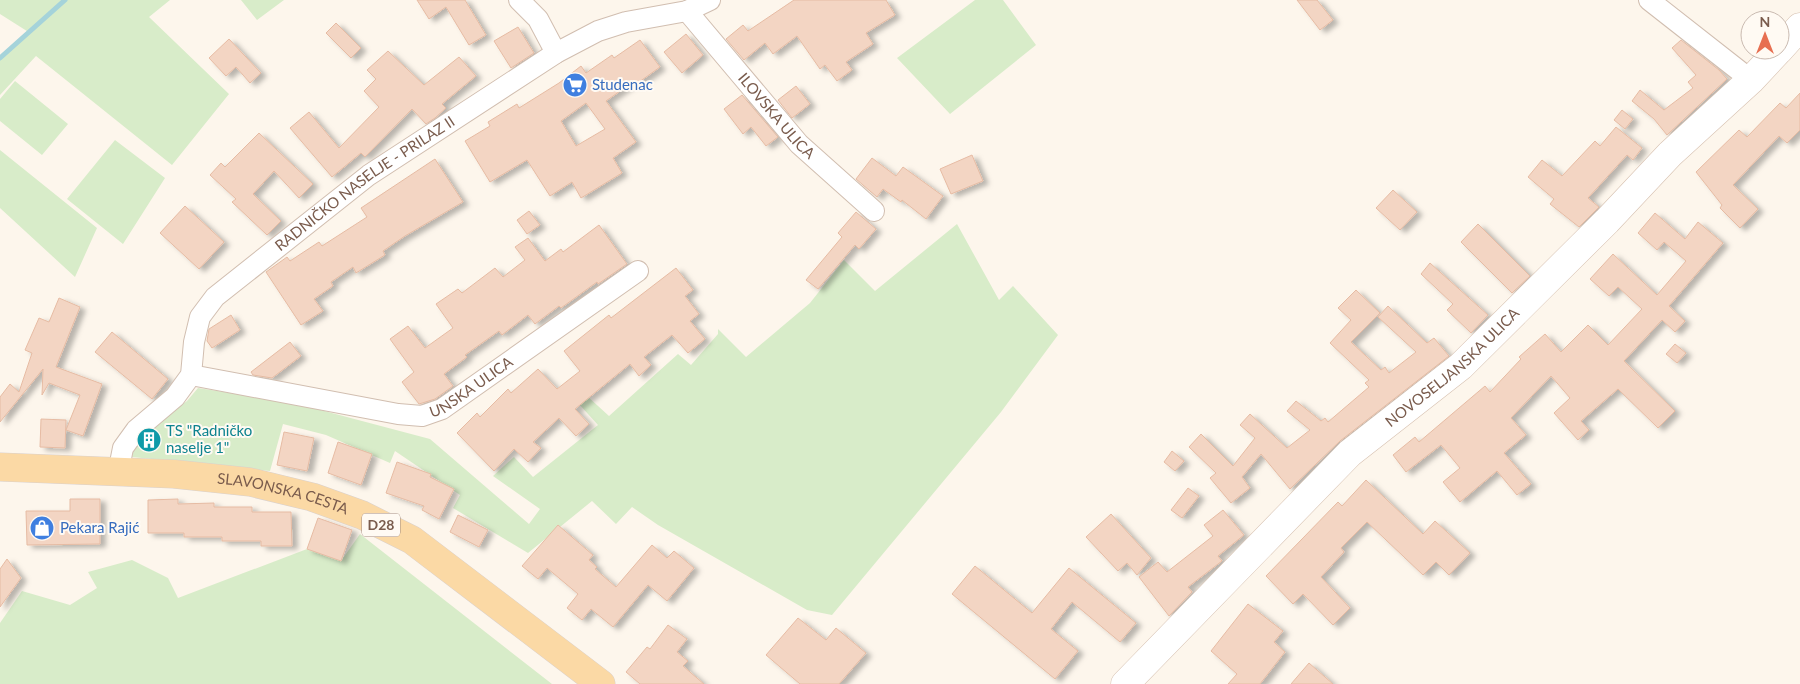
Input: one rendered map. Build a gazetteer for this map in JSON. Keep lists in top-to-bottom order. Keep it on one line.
{"streets":{"main road":["NOVOSELJANSKA ULICA","SLAVONSKA CESTA","D28"],"street":["ILOVSKA ULICA","RADNIČKO NASELJE - PRILAZ II","UNSKA ULICA"]},"crossings":[["ILOVSKA ULICA","RADNIČKO NASELJE - PRILAZ II"],["RADNIČKO NASELJE - PRILAZ II","UNSKA ULICA"]],"places":{"supermarket":["Studenac"],"building":["TS \"Radničko naselje 1\""],"shop":["Pekara Rajić"]},"north":"top"}
